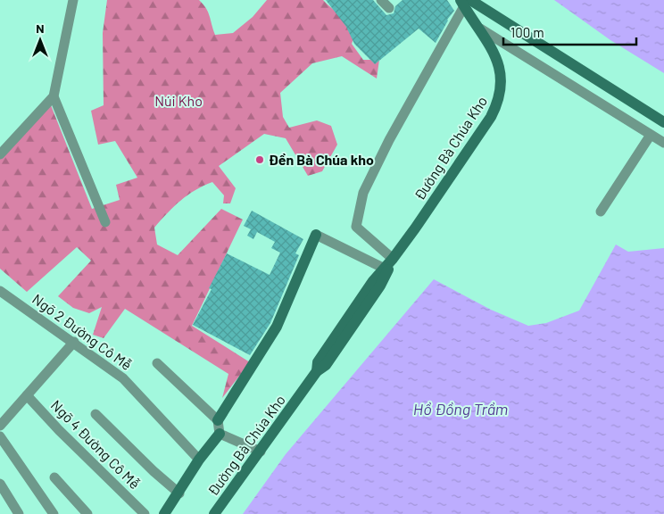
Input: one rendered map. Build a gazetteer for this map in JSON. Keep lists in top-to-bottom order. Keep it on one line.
{"streets":{"street":["Đường Bà Chúa Kho","Ngõ 2 Đường Cô Mễ","Ngõ 4 Đường Cô Mễ"]},"water":["Hồ Đồng Trầm"],"parks":["Núi Kho"],"places":["Đền Bà Chúa kho"],"scale_bar":"100 m","north":"top"}
